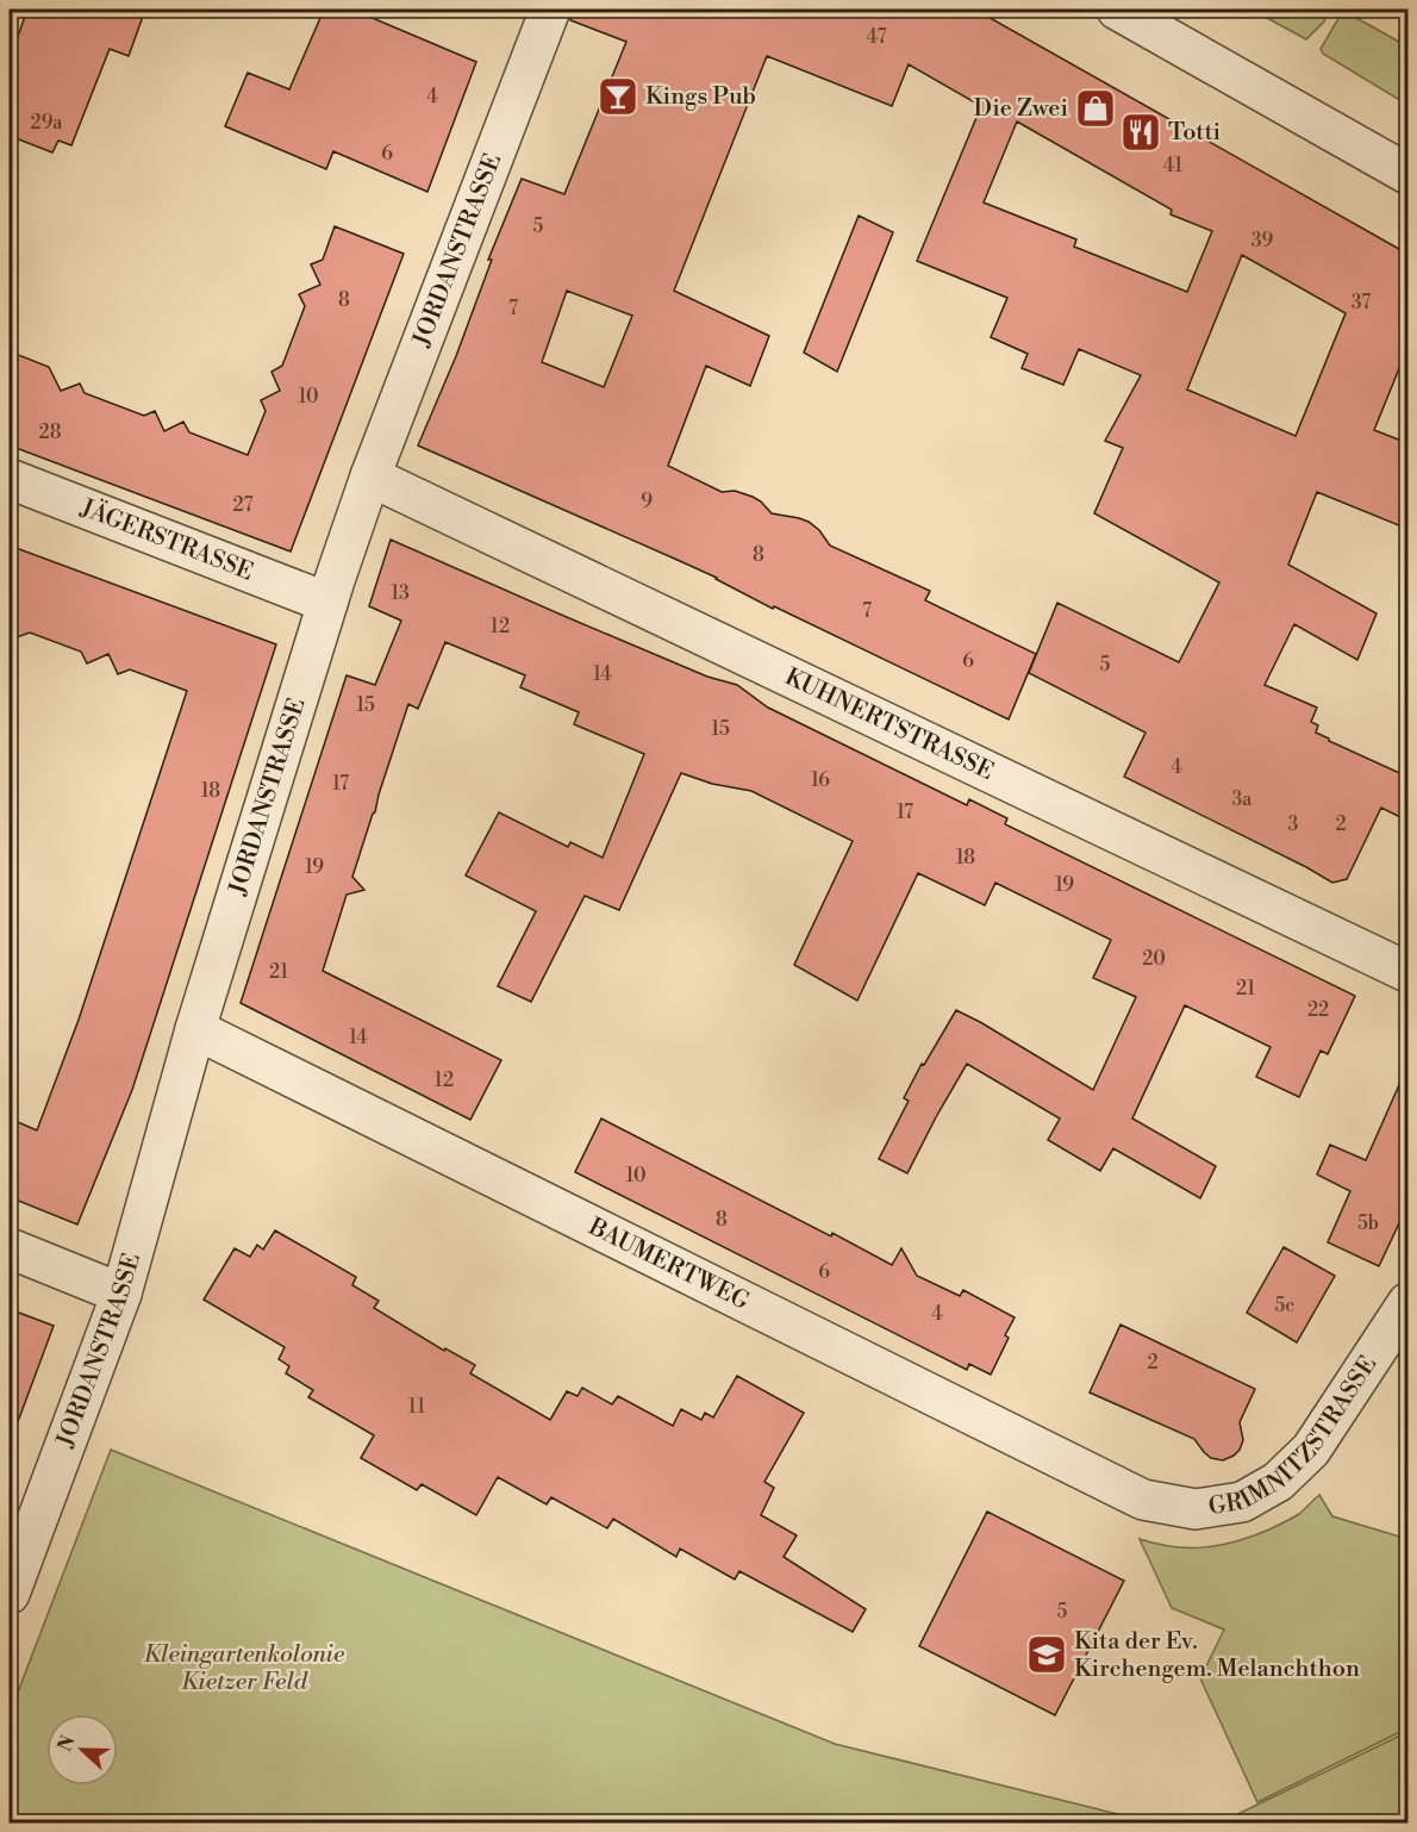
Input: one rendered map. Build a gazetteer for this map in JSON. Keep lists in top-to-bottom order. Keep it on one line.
{"streets":{"street":["JORDANSTRASSE","JÄGERSTRASSE","KUHNERTSTRASSE","BAUMERTWEG","GRIMNITZSTRASSE"]},"crossings":[["JORDANSTRASSE","JÄGERSTRASSE"],["JORDANSTRASSE","KUHNERTSTRASSE"],["JORDANSTRASSE","BAUMERTWEG"],["BAUMERTWEG","GRIMNITZSTRASSE"]],"parks":["Kleingartenkolonie Kietzer Feld"],"places":{"bar":["Kings Pub"],"shop":["Die Zwei"],"restaurant":["Totti"],"school or university":["Kita der Ev. Kirchengem. Melanchthon"]},"house_numbers":["47","4","29a","6","41","5","39","8","37","7","10","28","9","27","8","13","7","12","6","5","14","15","15","4","16","17","18","3a","17","3","2","18","19","19","20","21","21","22","14","12","10","8","5b","6","5c","4","2","11","5"],"north":"left"}
